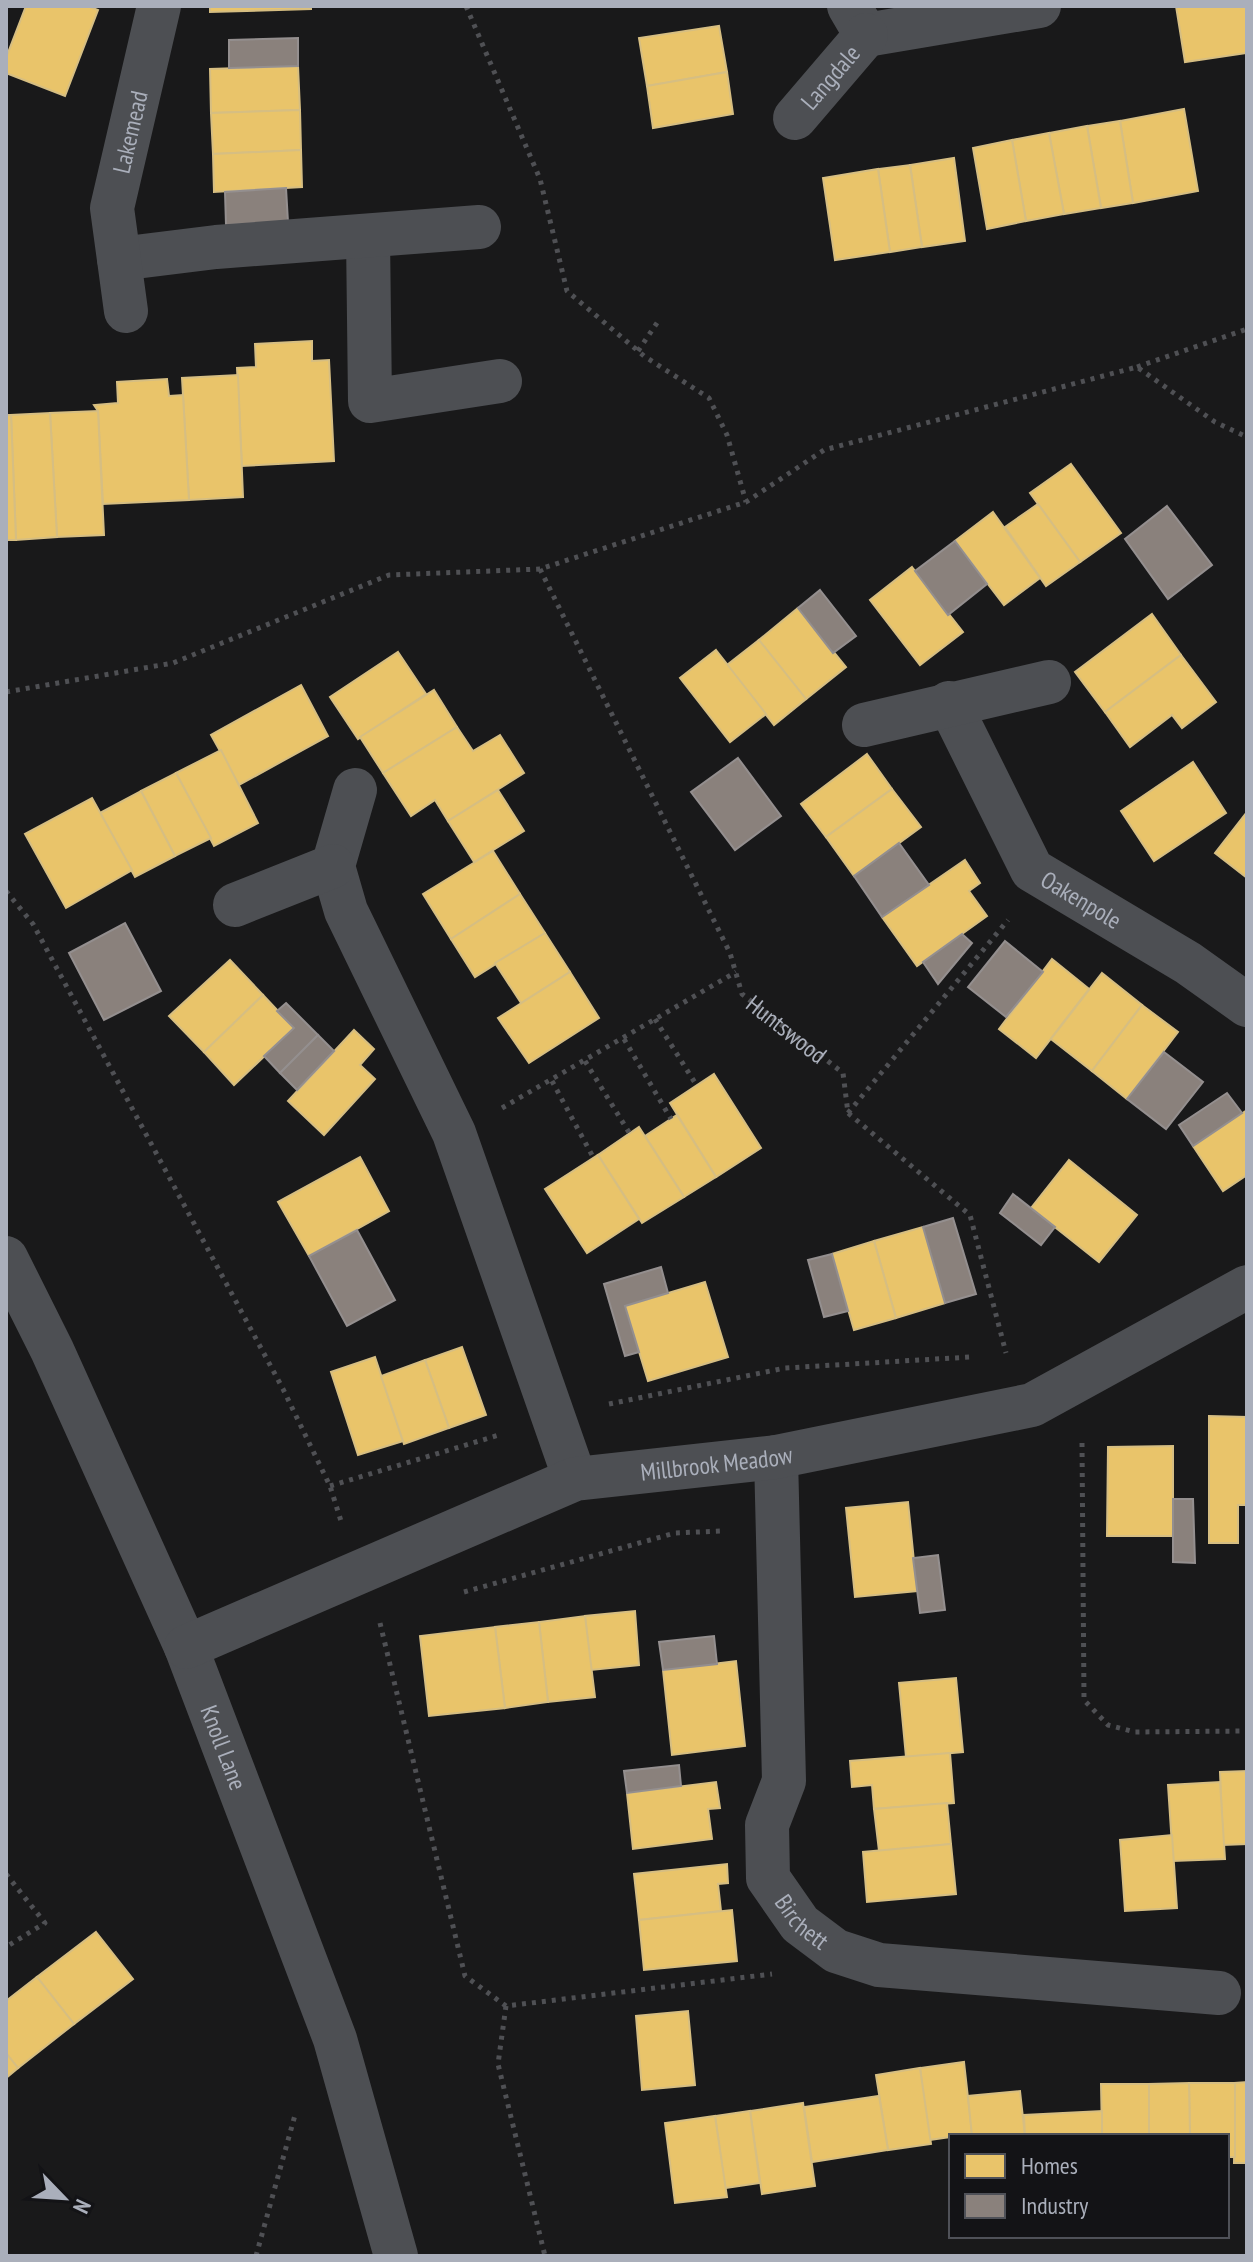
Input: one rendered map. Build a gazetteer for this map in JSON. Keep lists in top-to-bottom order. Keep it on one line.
{"streets":{"street":["Langdale","Lakemead","Oakenpole","Millbrook Meadow","Knoll Lane","Birchett"],"path":["Huntswood"]},"crossings":[["Millbrook Meadow","Knoll Lane"],["Millbrook Meadow","Birchett"]],"legend":["Homes","Industry"],"north":"bottom right"}
